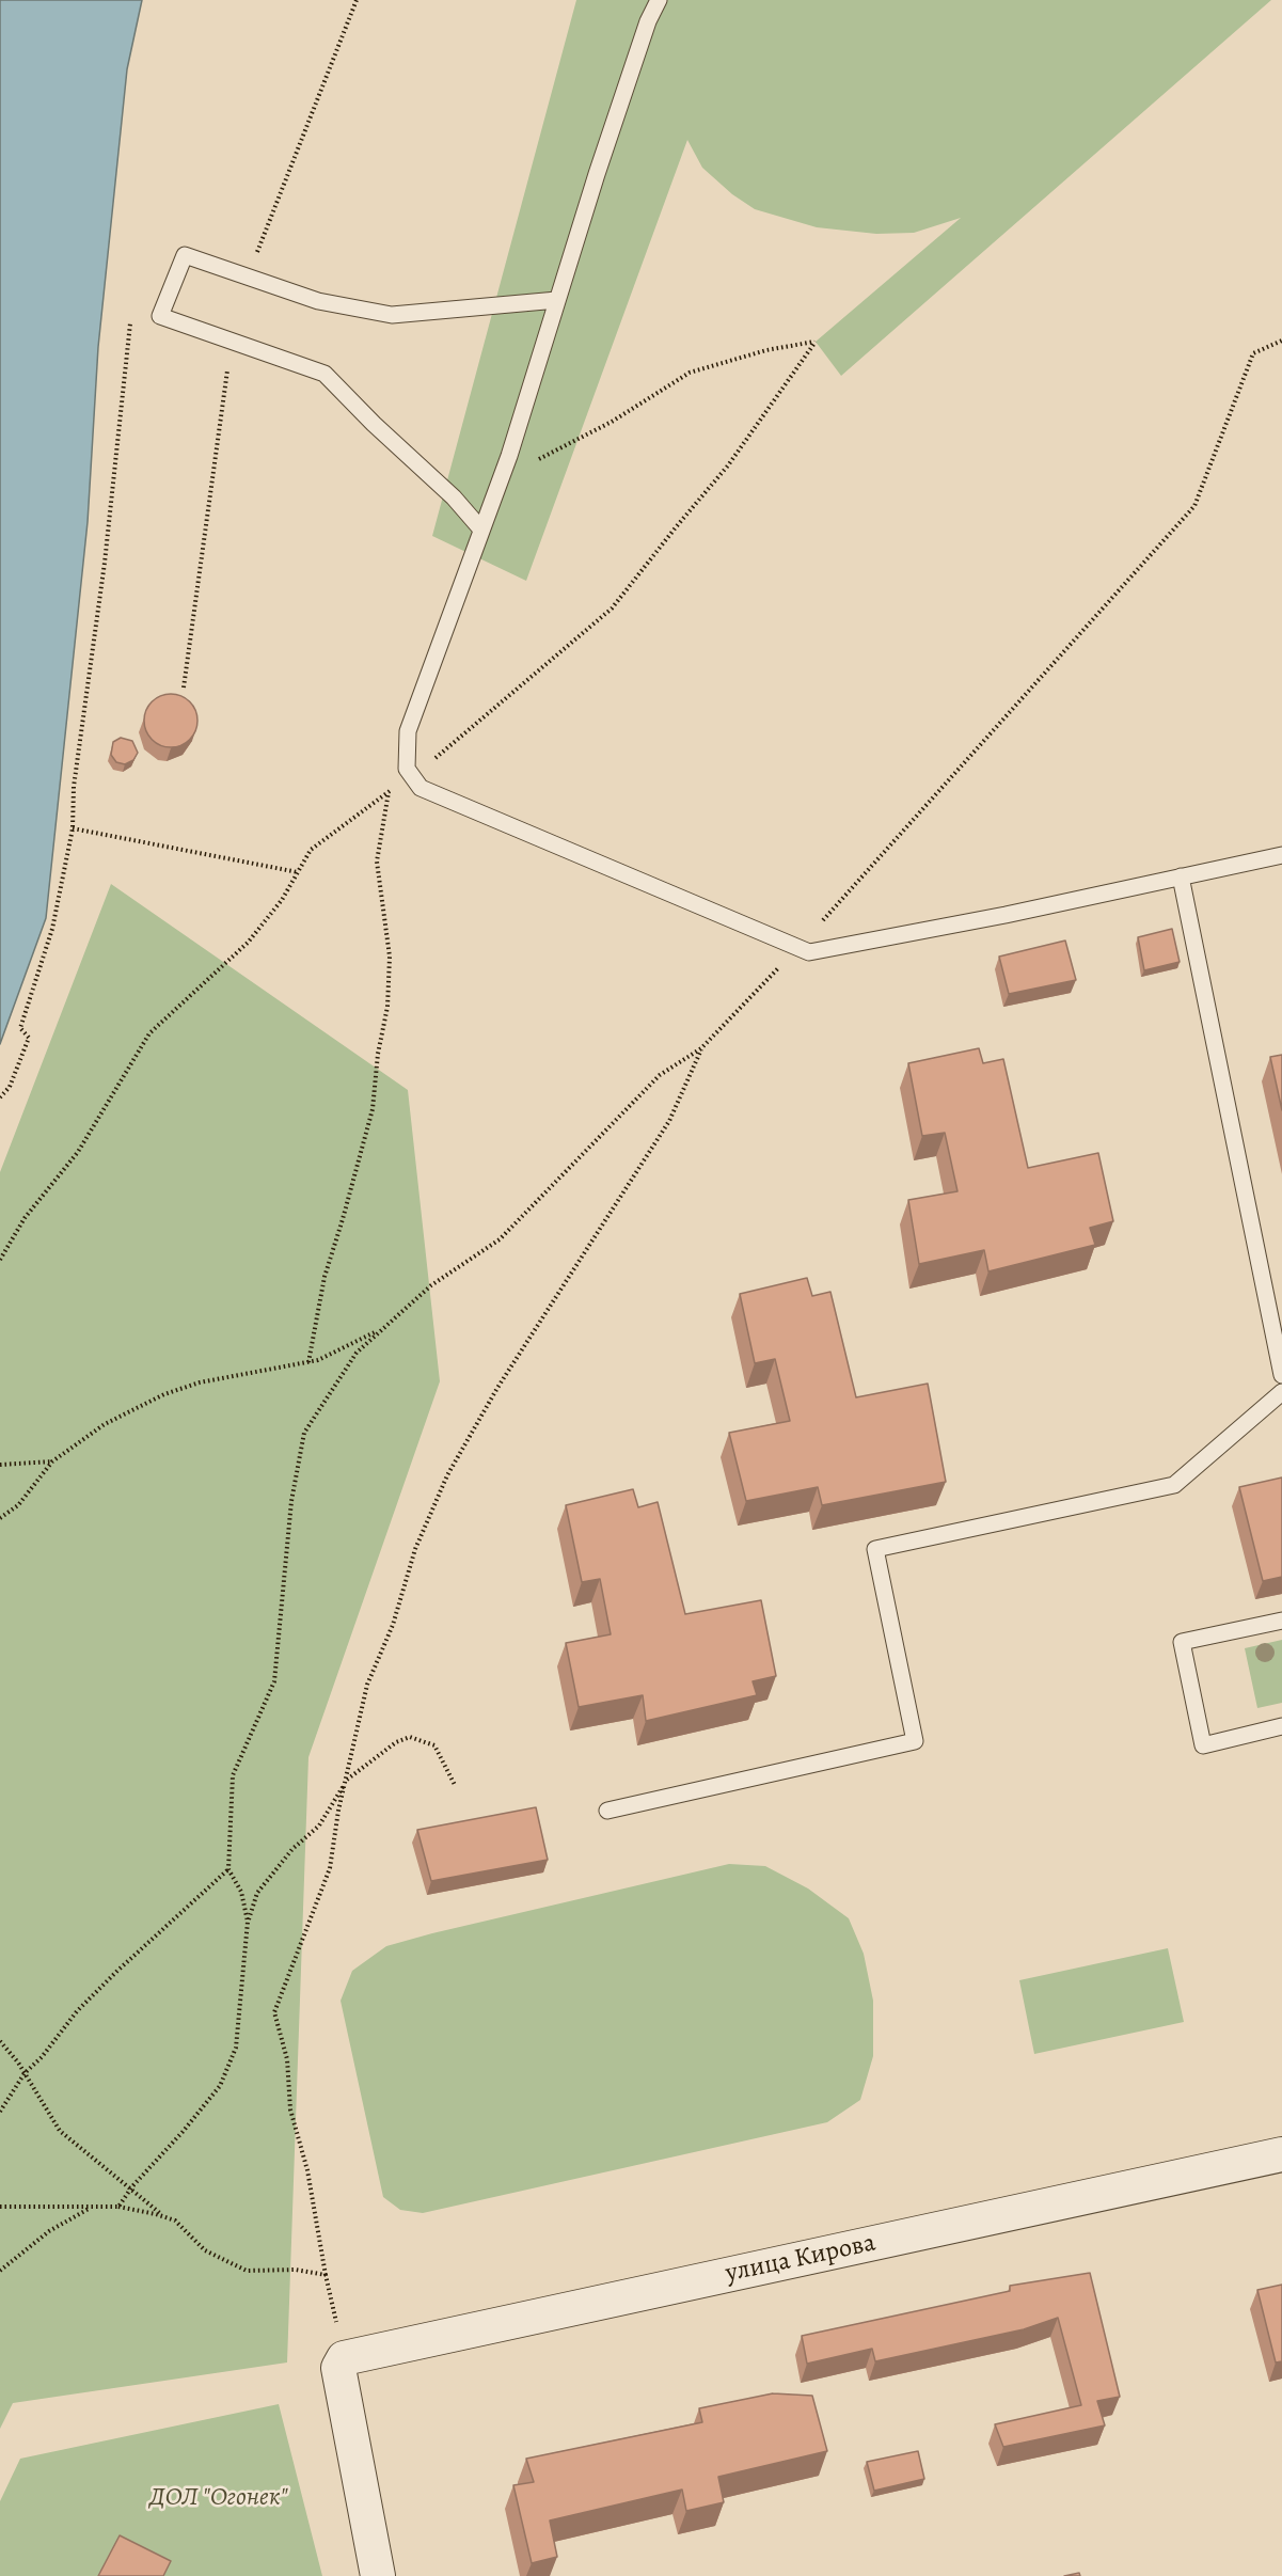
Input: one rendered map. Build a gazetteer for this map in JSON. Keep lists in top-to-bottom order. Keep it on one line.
{"streets":{"street":["улица Кирова"]},"parks":["ДОЛ \"Огонек\""]}
